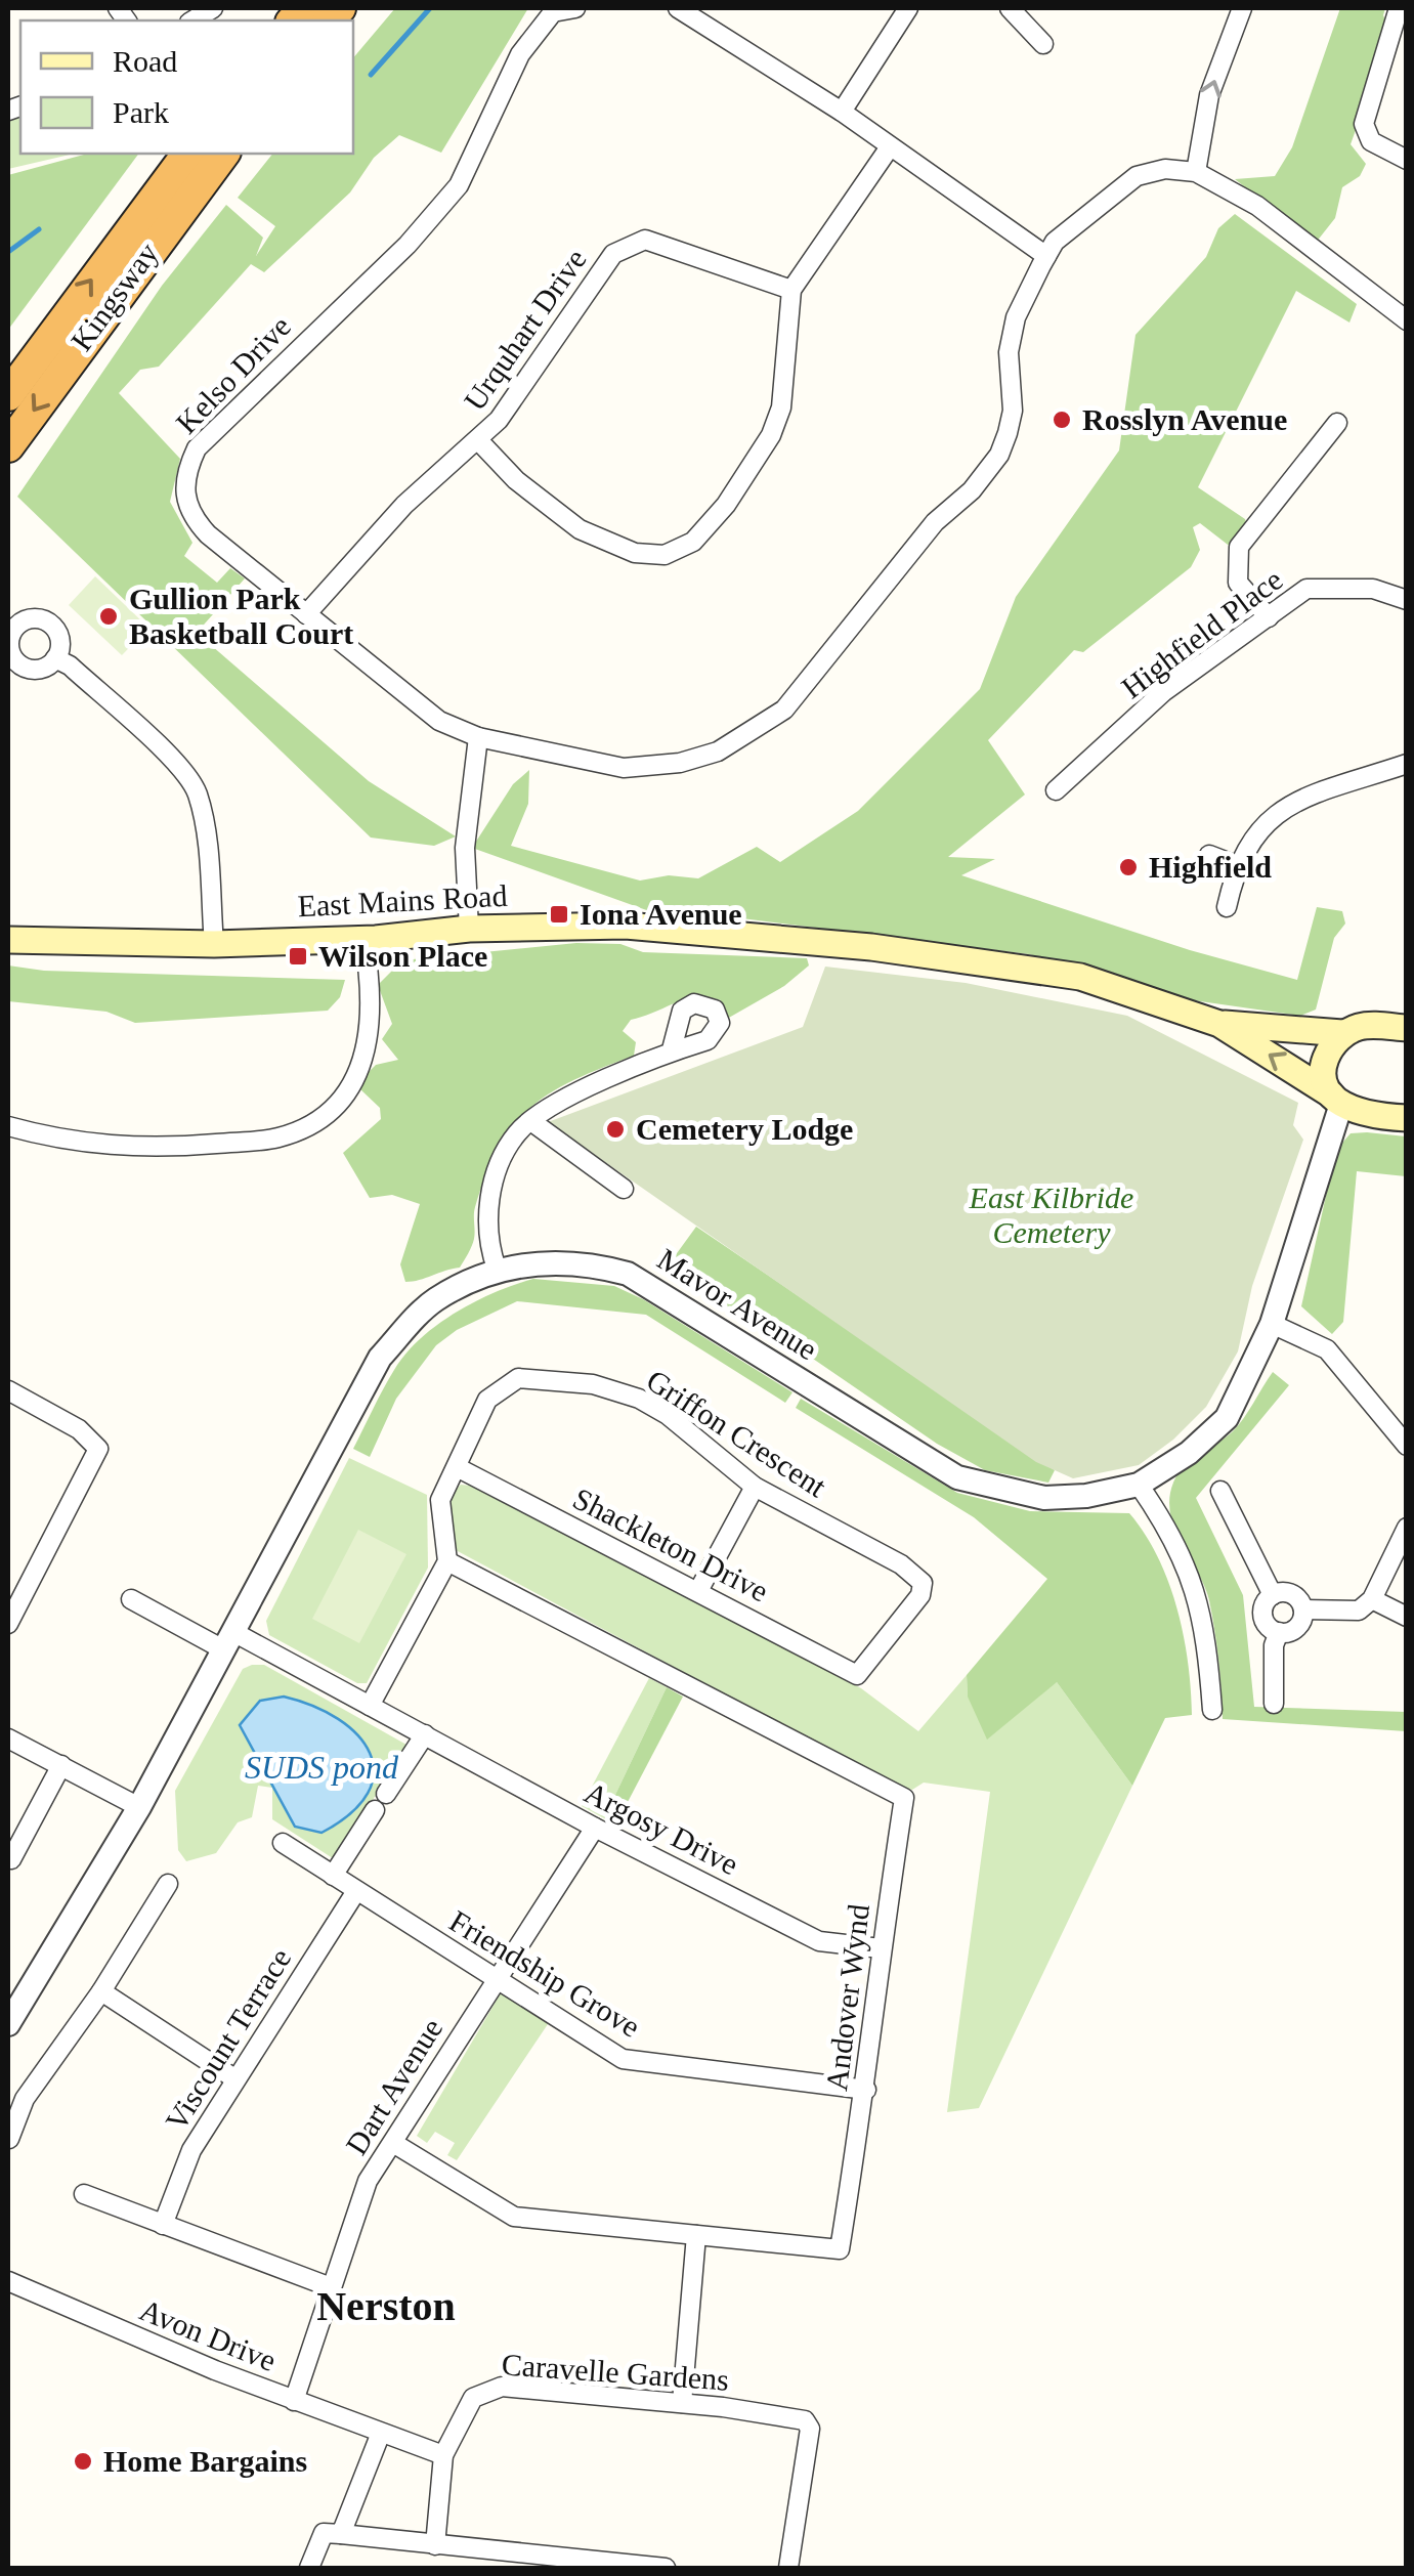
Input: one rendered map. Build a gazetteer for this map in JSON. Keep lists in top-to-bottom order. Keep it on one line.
{"streets":{"highway":["Kingsway"],"main road":["East Mains Road"],"street":["Urquhart Drive","Kelso Drive","Highfield Place","Mavor Avenue","Griffon Crescent","Shackleton Drive","Argosy Drive","Friendship Grove","Andover Wynd","Viscount Terrace","Dart Avenue","Avon Drive","Caravelle Gardens"]},"crossings":[["Urquhart Drive","Kelso Drive"],["East Mains Road","Mavor Avenue"],["Mavor Avenue","Argosy Drive"],["Griffon Crescent","Shackleton Drive"],["Griffon Crescent","Andover Wynd"],["Argosy Drive","Andover Wynd"],["Argosy Drive","Dart Avenue"],["Friendship Grove","Andover Wynd"],["Friendship Grove","Viscount Terrace"],["Friendship Grove","Dart Avenue"],["Andover Wynd","Dart Avenue"],["Dart Avenue","Avon Drive"],["Avon Drive","Caravelle Gardens"]],"districts":["Nerston"],"water":["SUDS pond"],"parks":["East Kilbride Cemetery"],"places":{"other":["Rosslyn Avenue","Gullion Park Basketball Court","Highfield","Cemetery Lodge","Home Bargains"],"transit":["Iona Avenue","Wilson Place"]},"legend":["Road","Park"]}
